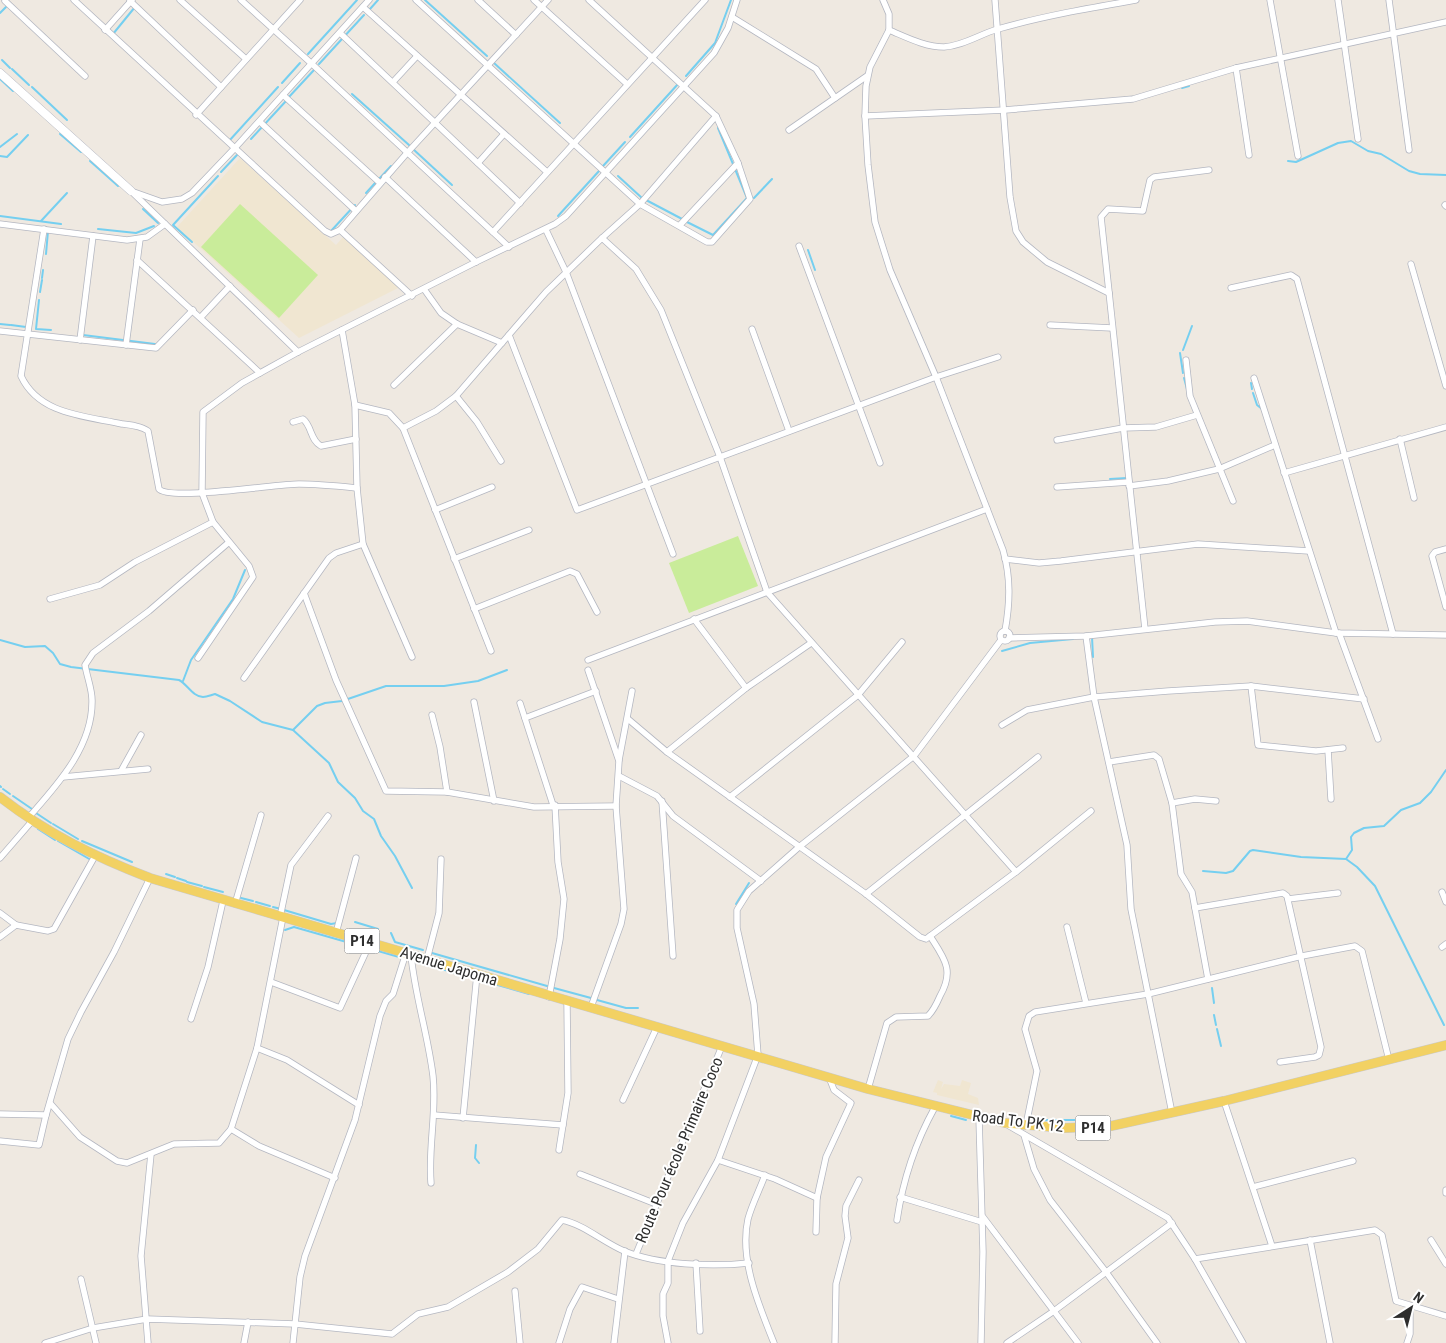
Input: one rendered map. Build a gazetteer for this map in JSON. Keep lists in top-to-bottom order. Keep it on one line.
{"streets":{"main road":["P14","Avenue Japoma","Road To PK 12"],"street":["Route Pour école Primaire Coco"]},"crossings":[["Avenue Japoma","Road To PK 12"],["Avenue Japoma","Route Pour école Primaire Coco"]],"north":"top right"}
